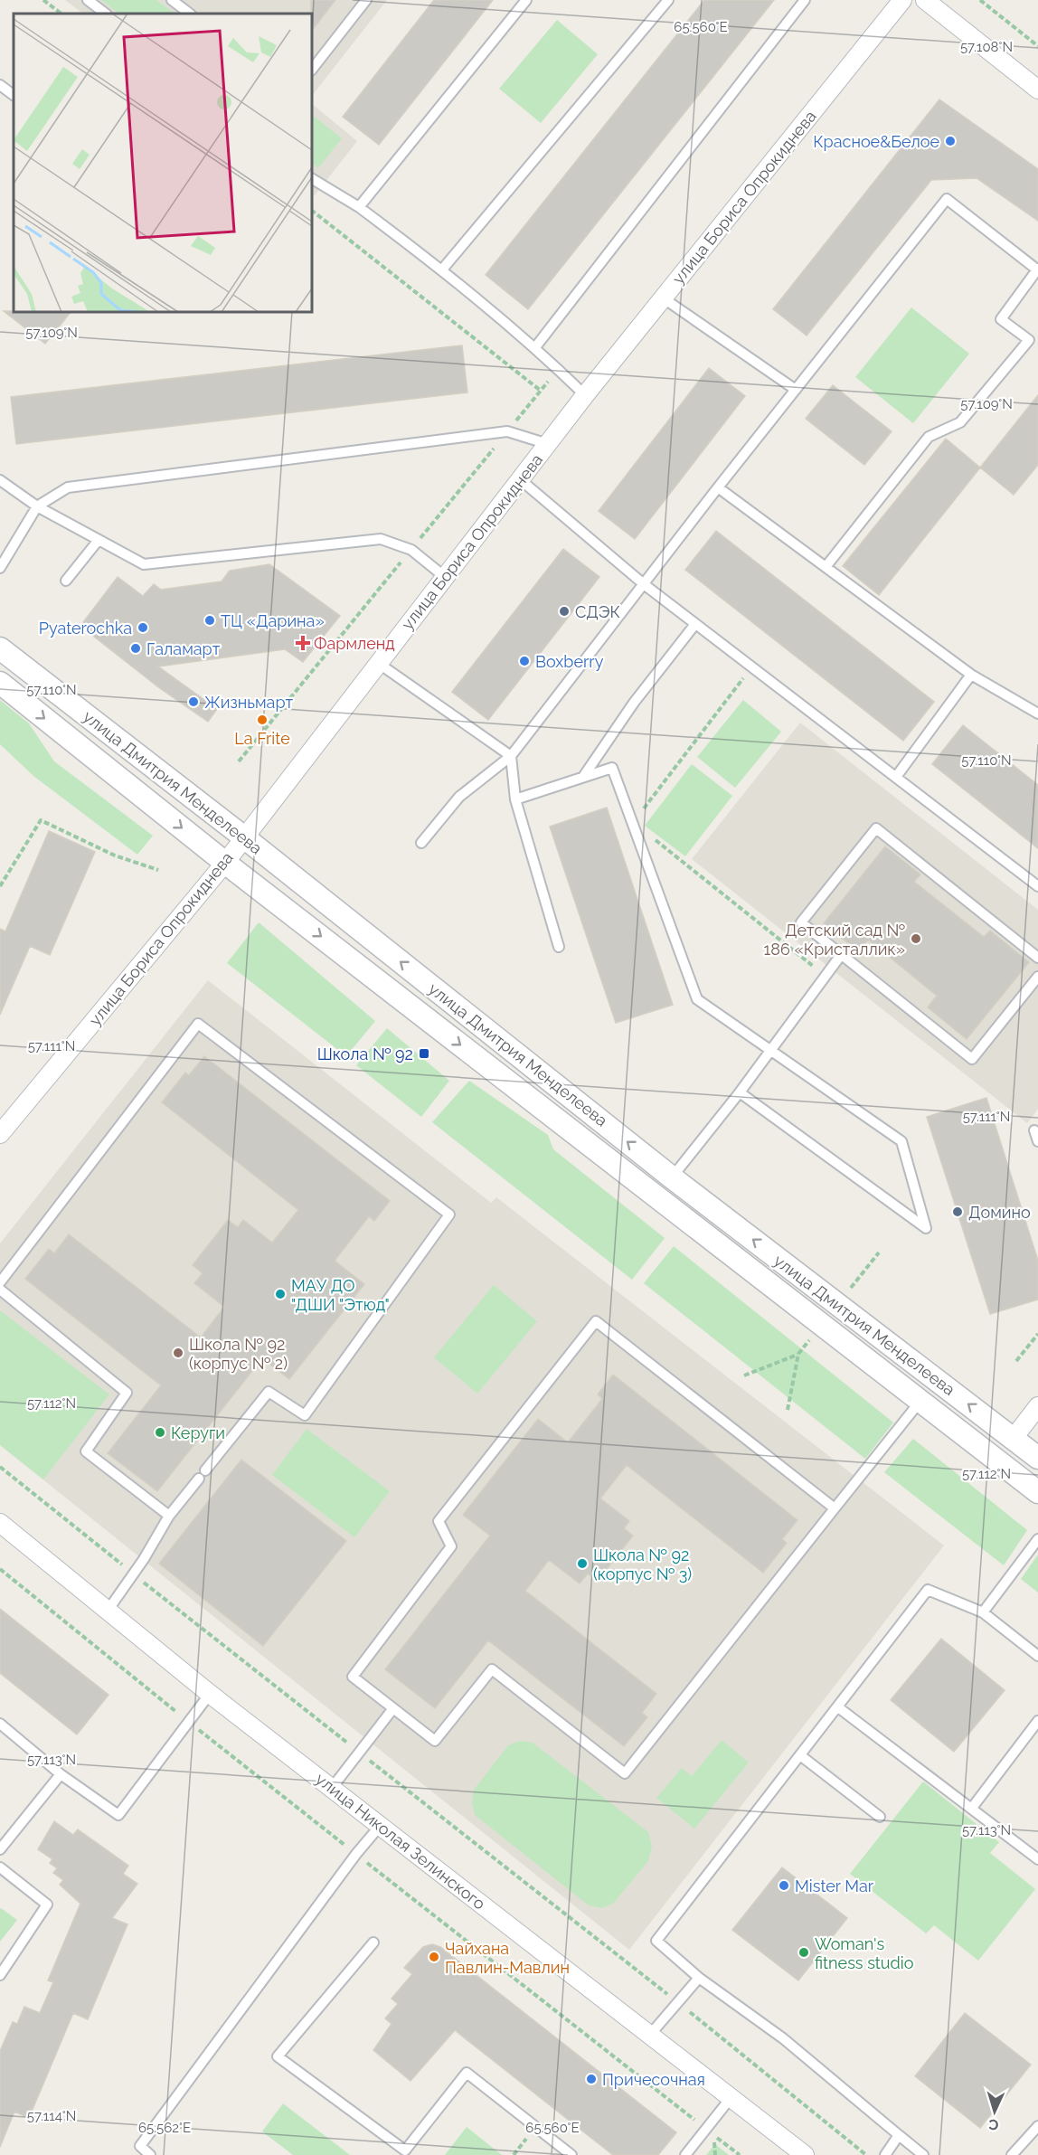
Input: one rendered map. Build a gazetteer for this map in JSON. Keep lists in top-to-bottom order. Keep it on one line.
{"streets":{"street":["улица Бориса Опрокиднева","улица Дмитрия Менделеева","улица Николая Зелинского"]},"crossings":[["улица Бориса Опрокиднева","улица Дмитрия Менделеева"]],"places":{"other":["Красное&Белое","СДЭК","ТЦ «Дарина»","Pyaterochka","Галамарт","Boxberry","Жизньмарт","La Frite","Детский сад № 186 «Кристаллик»","Домино","МАУ ДО \"ДШИ \"Этюд\"","Школа № 92 (корпус № 2)","Керуги","Школа № 92 (корпус № 3)","Mister Mar","Woman's fitness studio","Чайхана Павлин-Мавлин","Причесочная"],"health":["Фармленд"],"transit":["Школа № 92"]},"north":"bottom","coordinates":["65.560°E","57.108°N","57.109°N","57.110°N","57.111°N","57.112°N","57.113°N","57.114°N","65.562°E"]}
